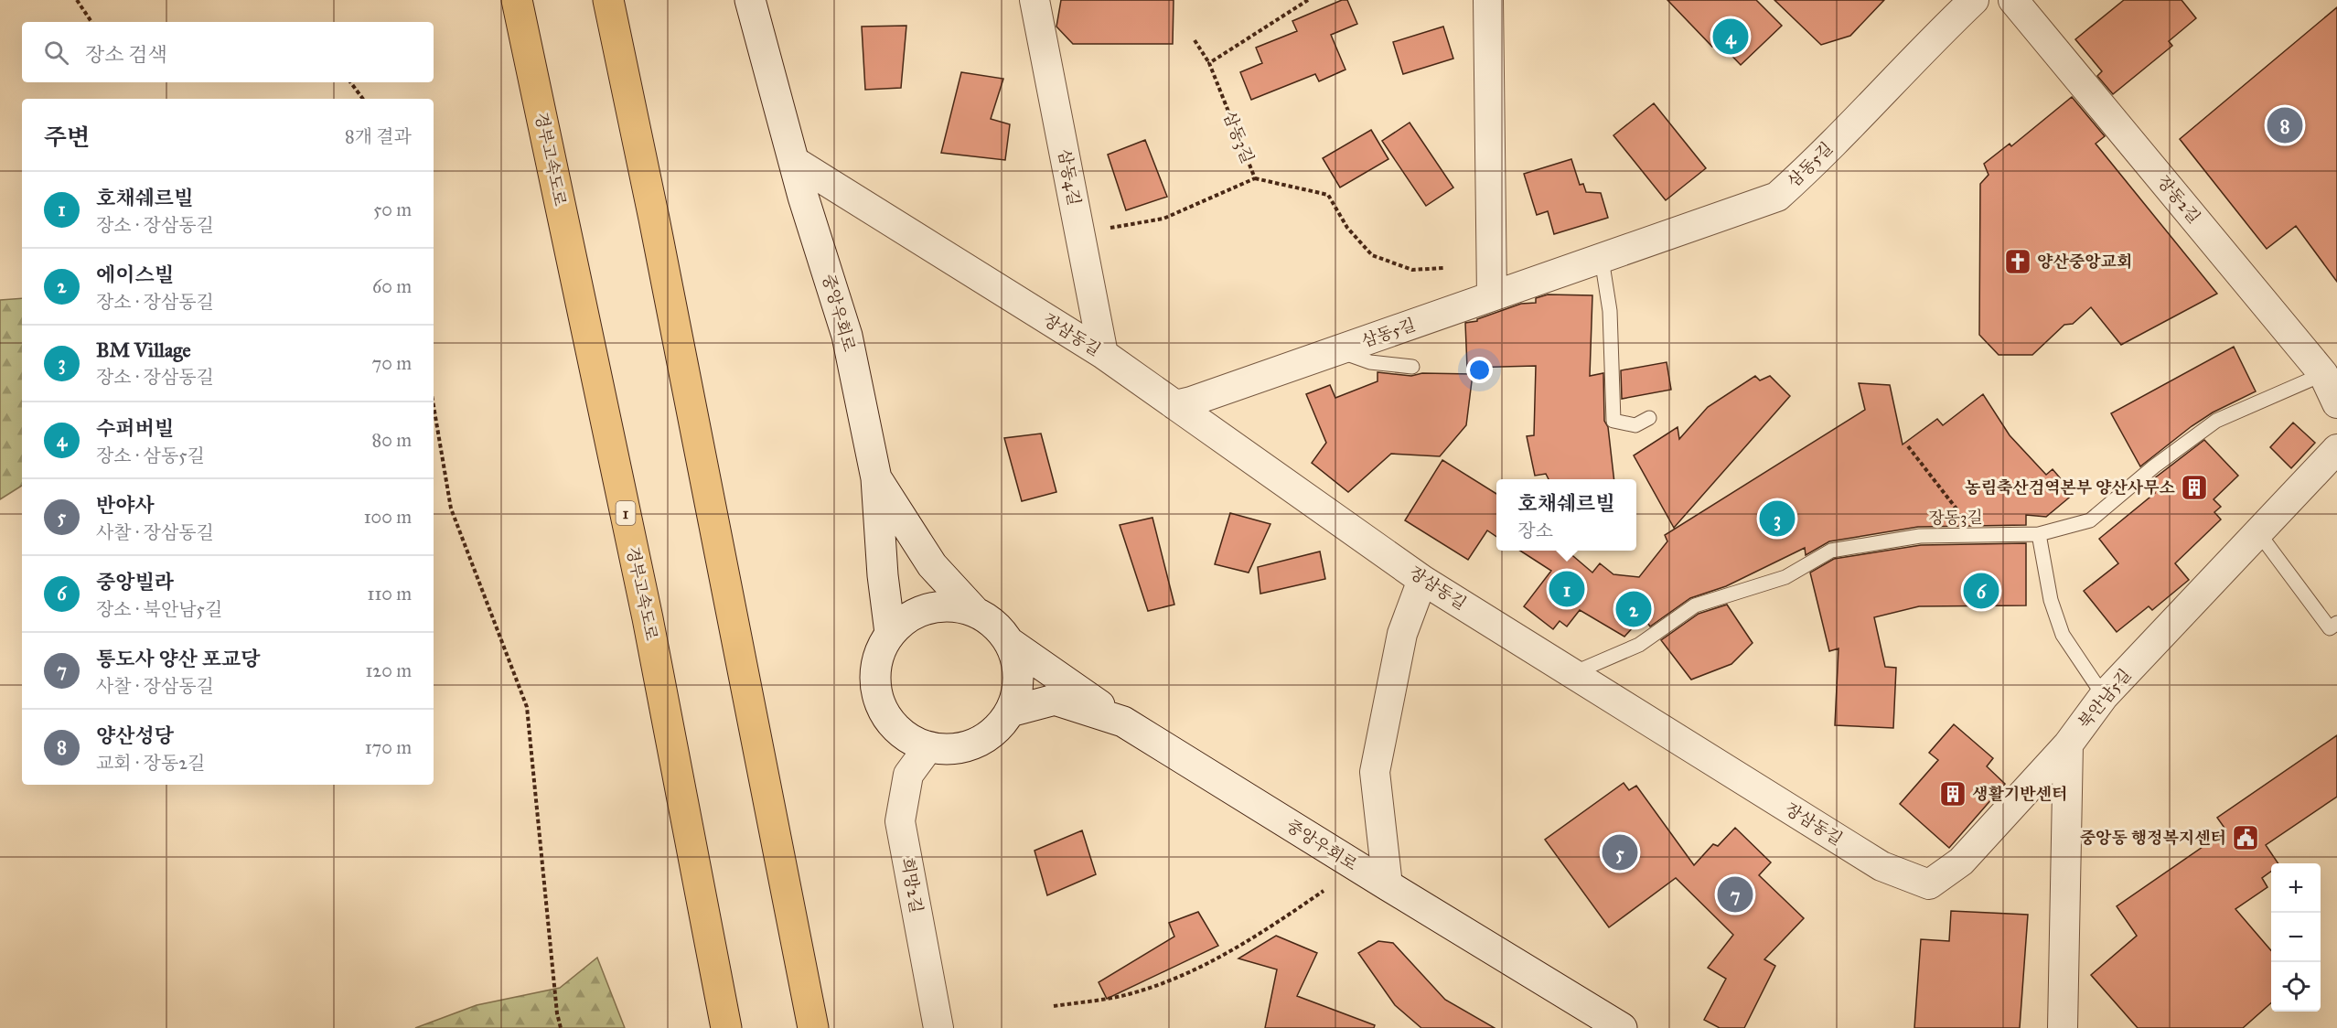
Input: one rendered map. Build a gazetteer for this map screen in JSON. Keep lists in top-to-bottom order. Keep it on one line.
{"streets":{"highway":["경부고속도로","1"],"main road":["중앙우회로"],"street":["삼동5길","삼동4길","장동2길","장삼동길","북안남5길","희망2길"],"lane":["장동3길"],"path":["삼동3길"]},"crossings":[["삼동3길","삼동4길"],["삼동5길","장삼동길"],["삼동4길","장삼동길"],["장동2길","장동3길"],["중앙우회로","장삼동길"],["중앙우회로","희망2길"],["장삼동길","장동3길"],["장삼동길","북안남5길"]],"places":{"church":["양산중앙교회"],"building":["농림축산검역본부 양산사무소","생활기반센터"],"public building":["중앙동 행정복지센터"]},"page":{"pins":["4","8","3","1","6","2","5","7"],"search":"장소 검색","heading":["주변","8개 결과"],"list":[{"mark":"1","name":"호채쉐르빌","note":"장소 · 장삼동길","value":"50 m"},{"mark":"2","name":"에이스빌","note":"장소 · 장삼동길","value":"60 m"},{"mark":"3","name":"BM Village","note":"장소 · 장삼동길","value":"70 m"},{"mark":"4","name":"수퍼버빌","note":"장소 · 삼동5길","value":"80 m"},{"mark":"5","name":"반야사","note":"사찰 · 장삼동길","value":"100 m"},{"mark":"6","name":"중앙빌라","note":"장소 · 북안남5길","value":"110 m"},{"mark":"7","name":"통도사 양산 포교당","note":"사찰 · 장삼동길","value":"120 m"},{"mark":"8","name":"양산성당","note":"교회 · 장동2길","value":"170 m"}],"popup":["호채쉐르빌","장소"],"map_buttons":["+","−"]}}
